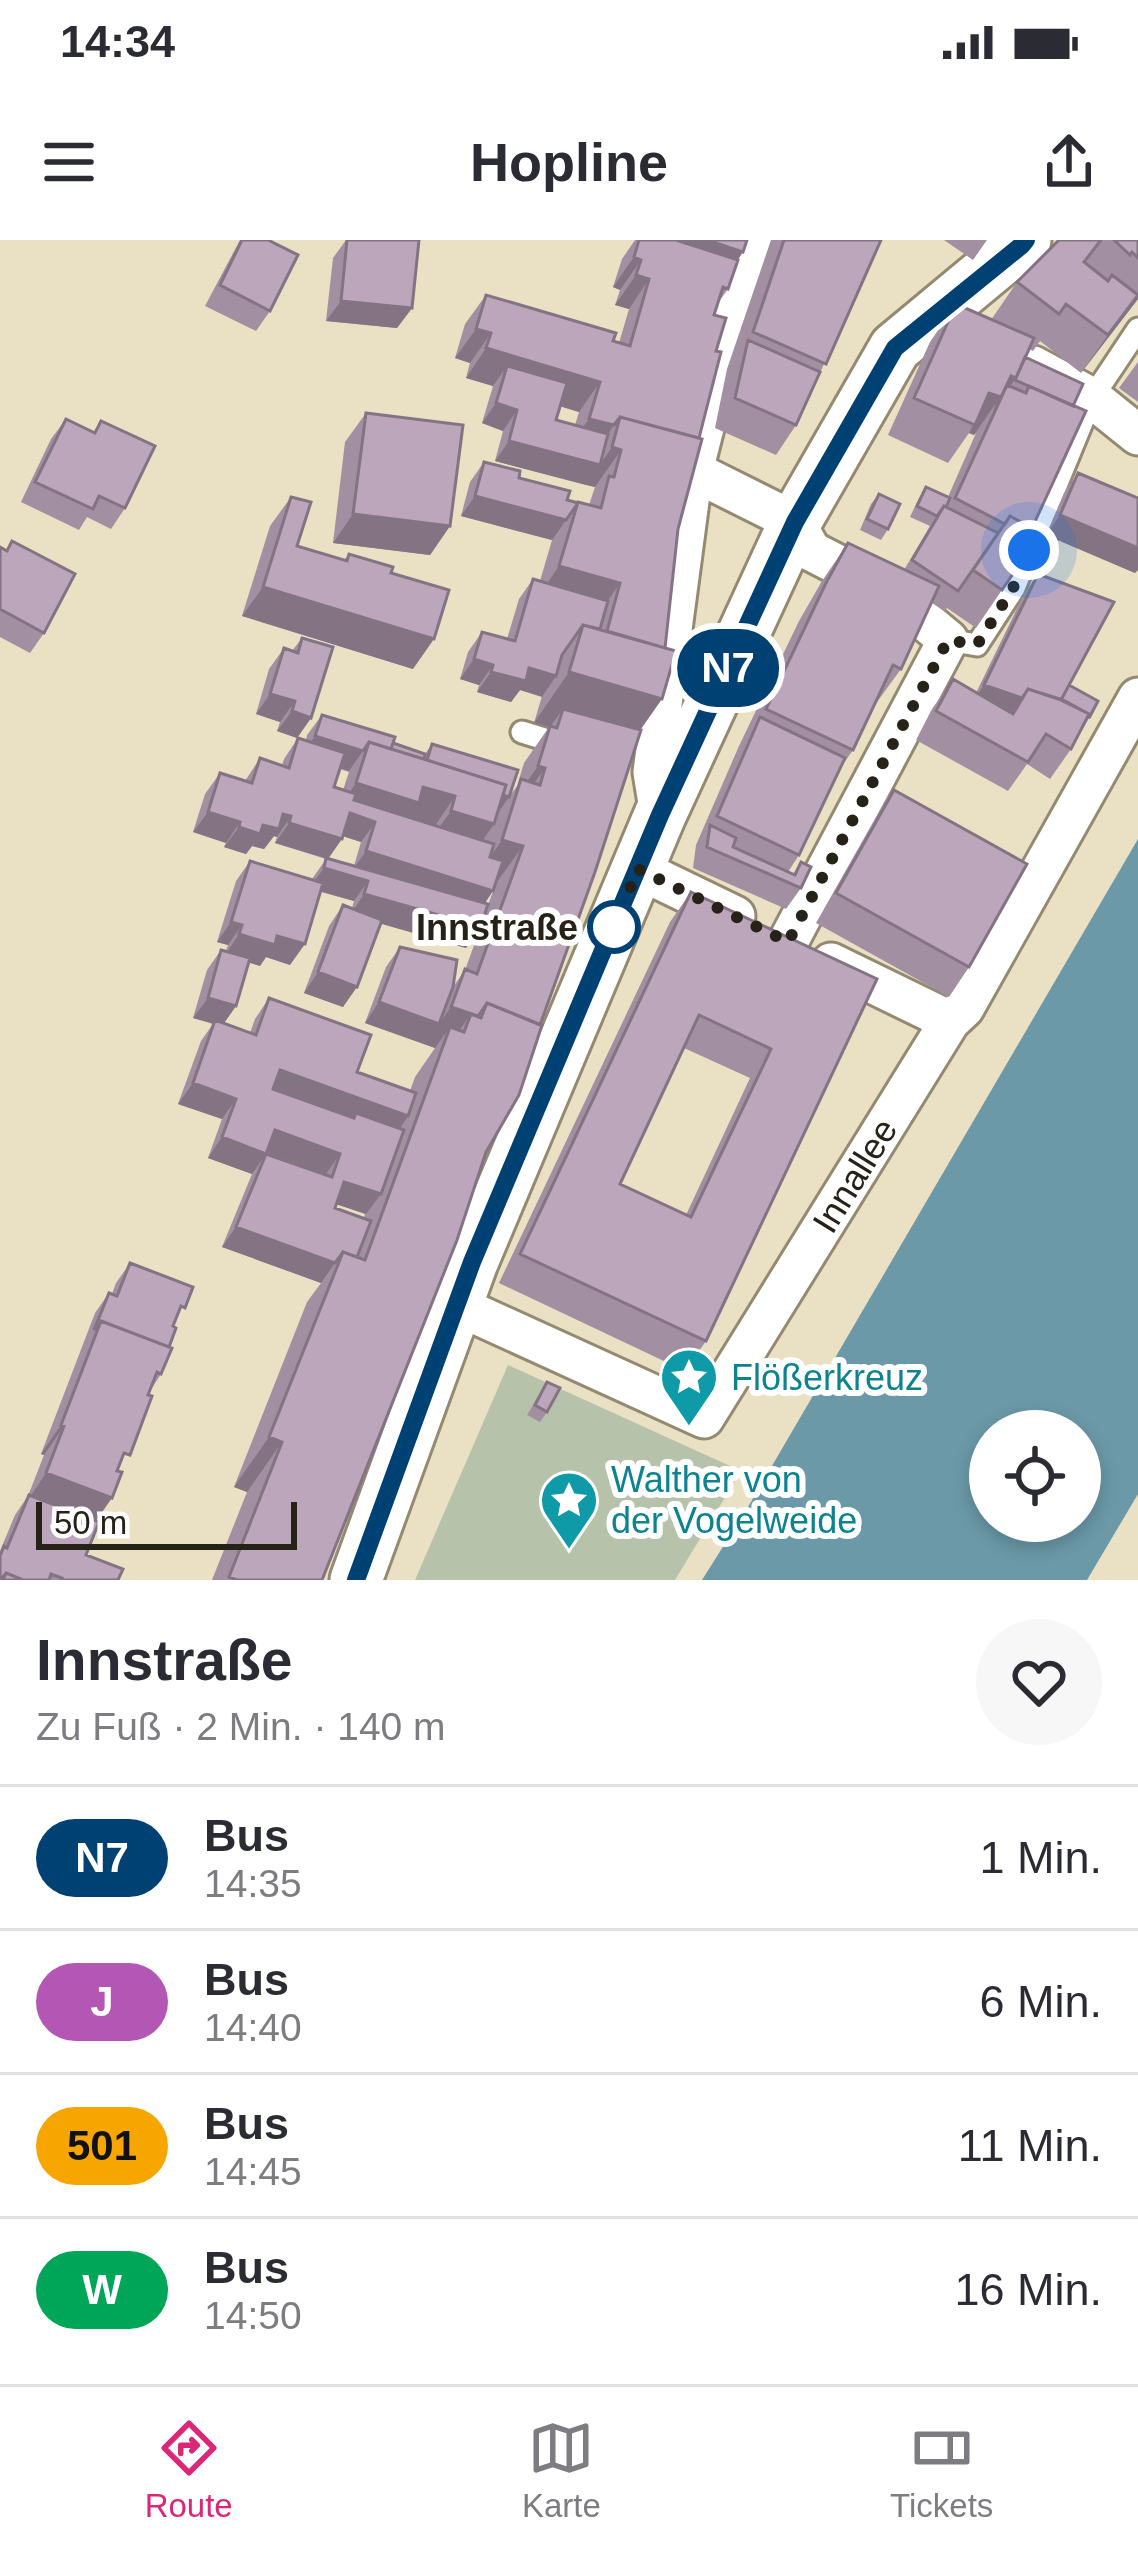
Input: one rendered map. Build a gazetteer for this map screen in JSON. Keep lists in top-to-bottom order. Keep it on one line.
{"streets":{"street":["Innallee"]},"places":{"other":["Innstraße"],"place":["Flößerkreuz","Walther von der Vogelweide"]},"lines":["bus line N7"],"scale_bar":"50 m","page":{"status":"14:34","header":"Hopline","on_map":"N7","scale":"50 m","heading":["Innstraße","Zu Fuß · 2 Min. · 140 m"],"list":[{"mark":"N7","name":"Bus","note":"14:35","value":"1 Min."},{"mark":"J","name":"Bus","note":"14:40","value":"6 Min."},{"mark":"501","name":"Bus","note":"14:45","value":"11 Min."},{"mark":"W","name":"Bus","note":"14:50","value":"16 Min."}],"tabs":["Route","Karte","Tickets"]}}
